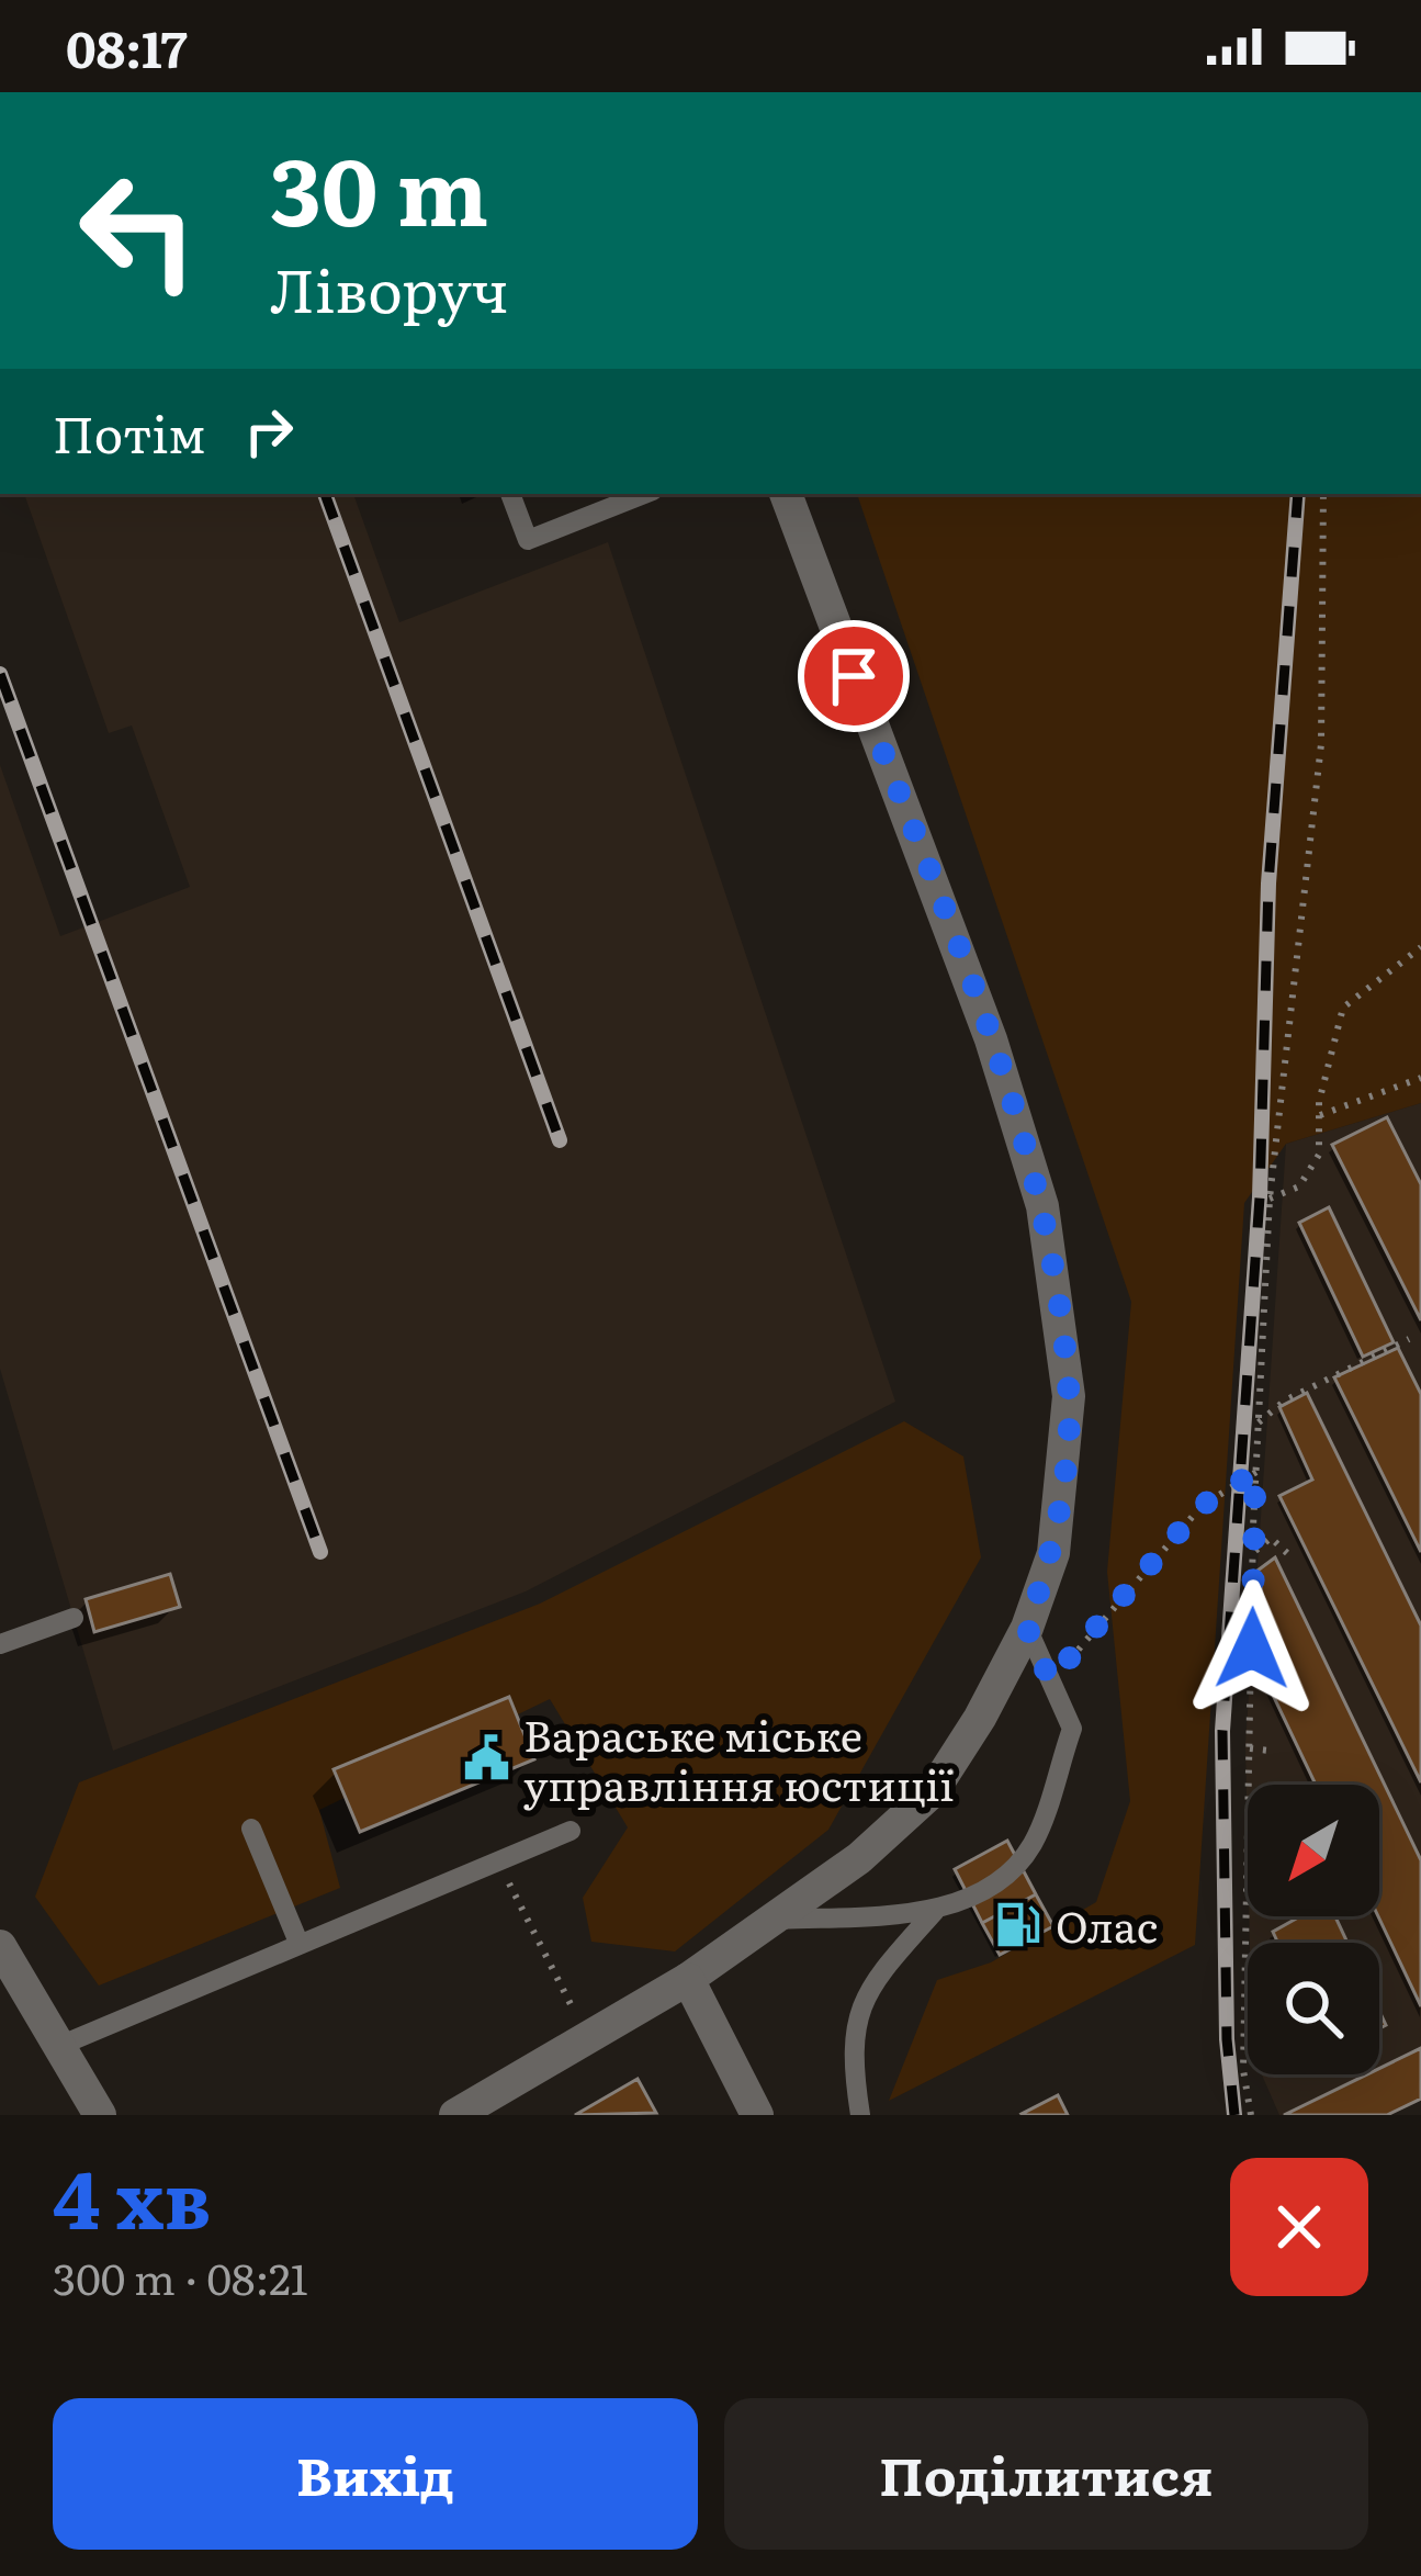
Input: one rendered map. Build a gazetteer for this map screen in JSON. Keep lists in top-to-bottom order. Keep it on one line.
{"places":{"public building":["Вараське міське управління юстиції"],"fuel station":["Олас"]},"north":"bottom left","page":{"status":"08:17","turn":["30 m","Ліворуч"],"then":"Потім","heading":["4 хв","300 m · 08:21"],"buttons":["Вихід","Поділитися"]}}
